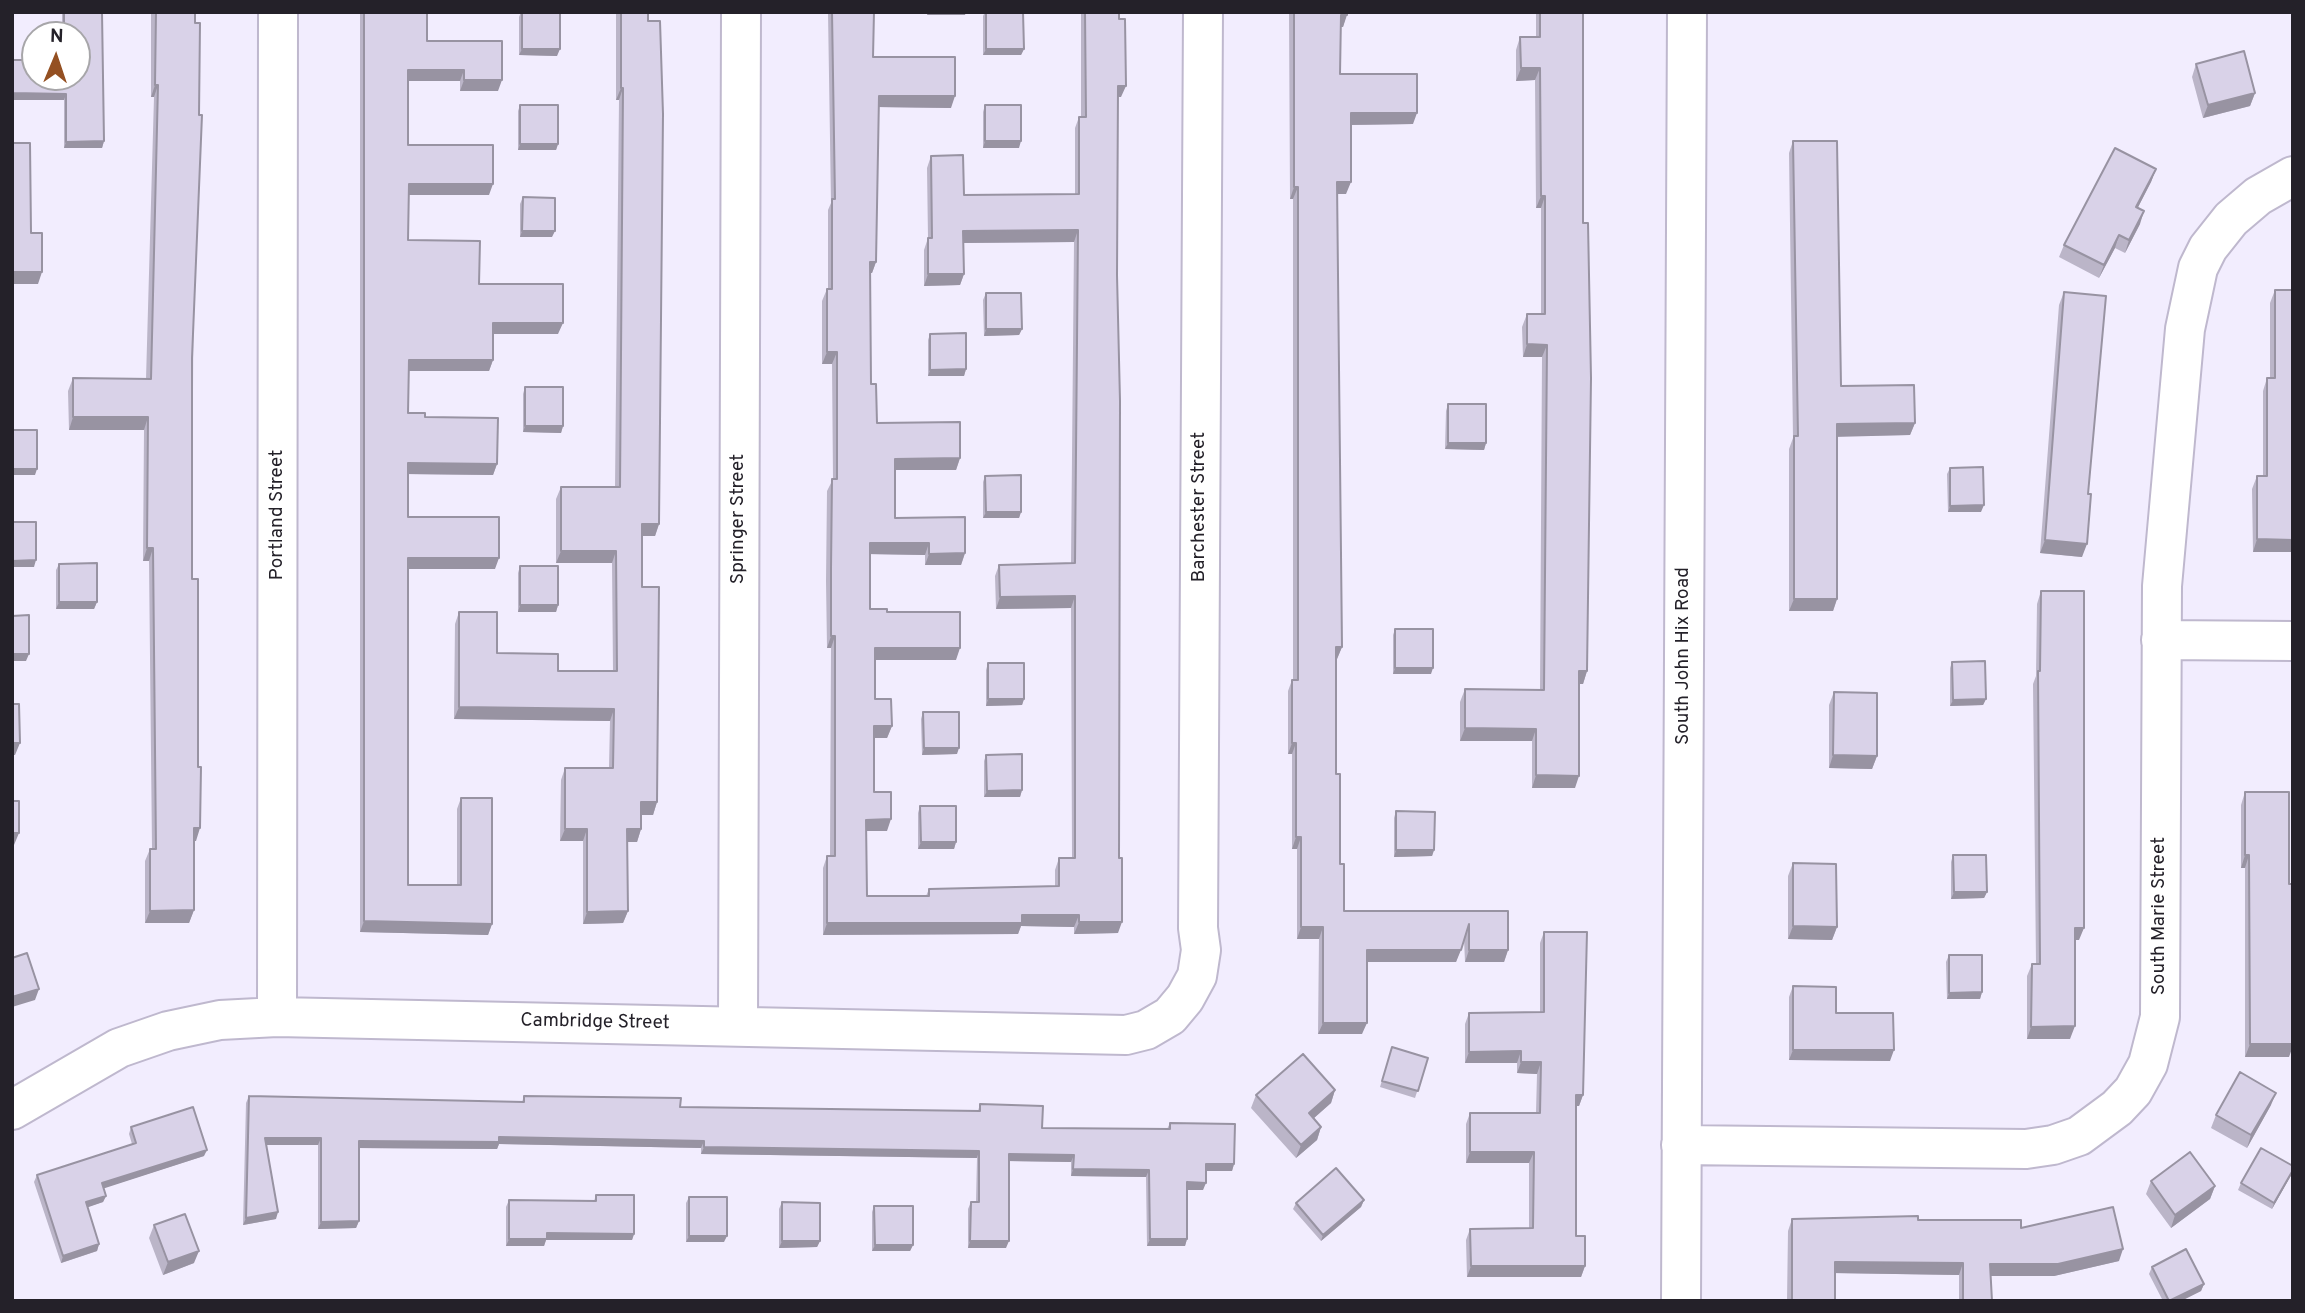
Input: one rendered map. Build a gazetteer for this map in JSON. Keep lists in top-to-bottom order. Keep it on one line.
{"streets":{"street":["Barchester Street","Portland Street","Springer Street","South John Hix Road","South Marie Street","Cambridge Street"]},"crossings":[["Barchester Street","Cambridge Street"],["Portland Street","Cambridge Street"],["Springer Street","Cambridge Street"],["South John Hix Road","South Marie Street"]],"north":"top"}
